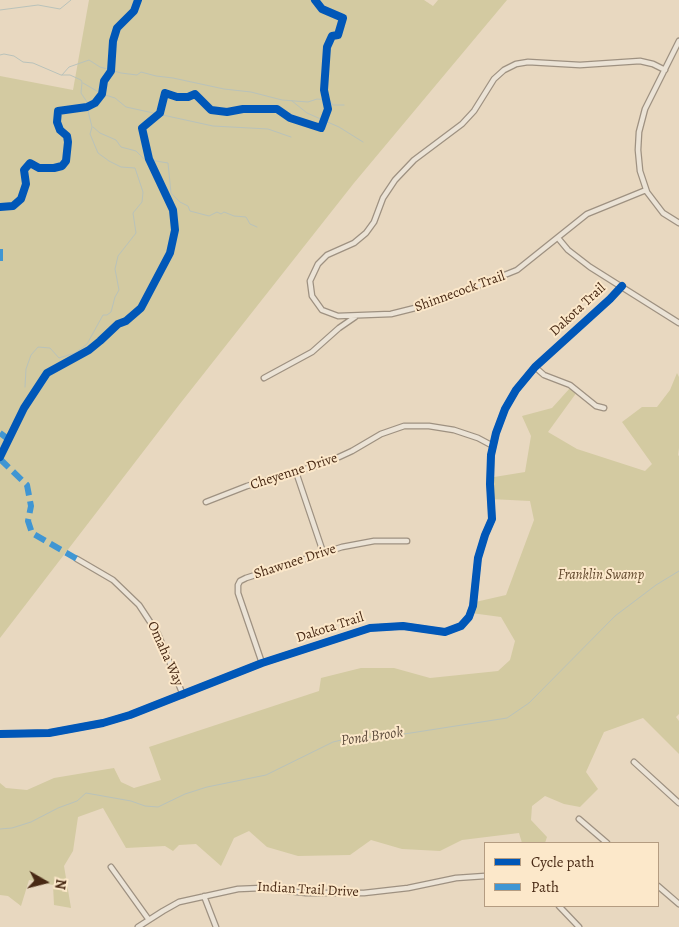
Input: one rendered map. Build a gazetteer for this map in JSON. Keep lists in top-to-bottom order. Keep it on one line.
{"streets":{"street":["Shinnecock Trail","Dakota Trail","Cheyenne Drive","Shawnee Drive","Omaha Way","Indian Trail Drive"]},"crossings":[["Dakota Trail","Cheyenne Drive"],["Dakota Trail","Shawnee Drive"],["Dakota Trail","Omaha Way"]],"water":["Pond Brook"],"parks":["Franklin Swamp"],"legend":["Cycle path","Path"],"north":"right"}
